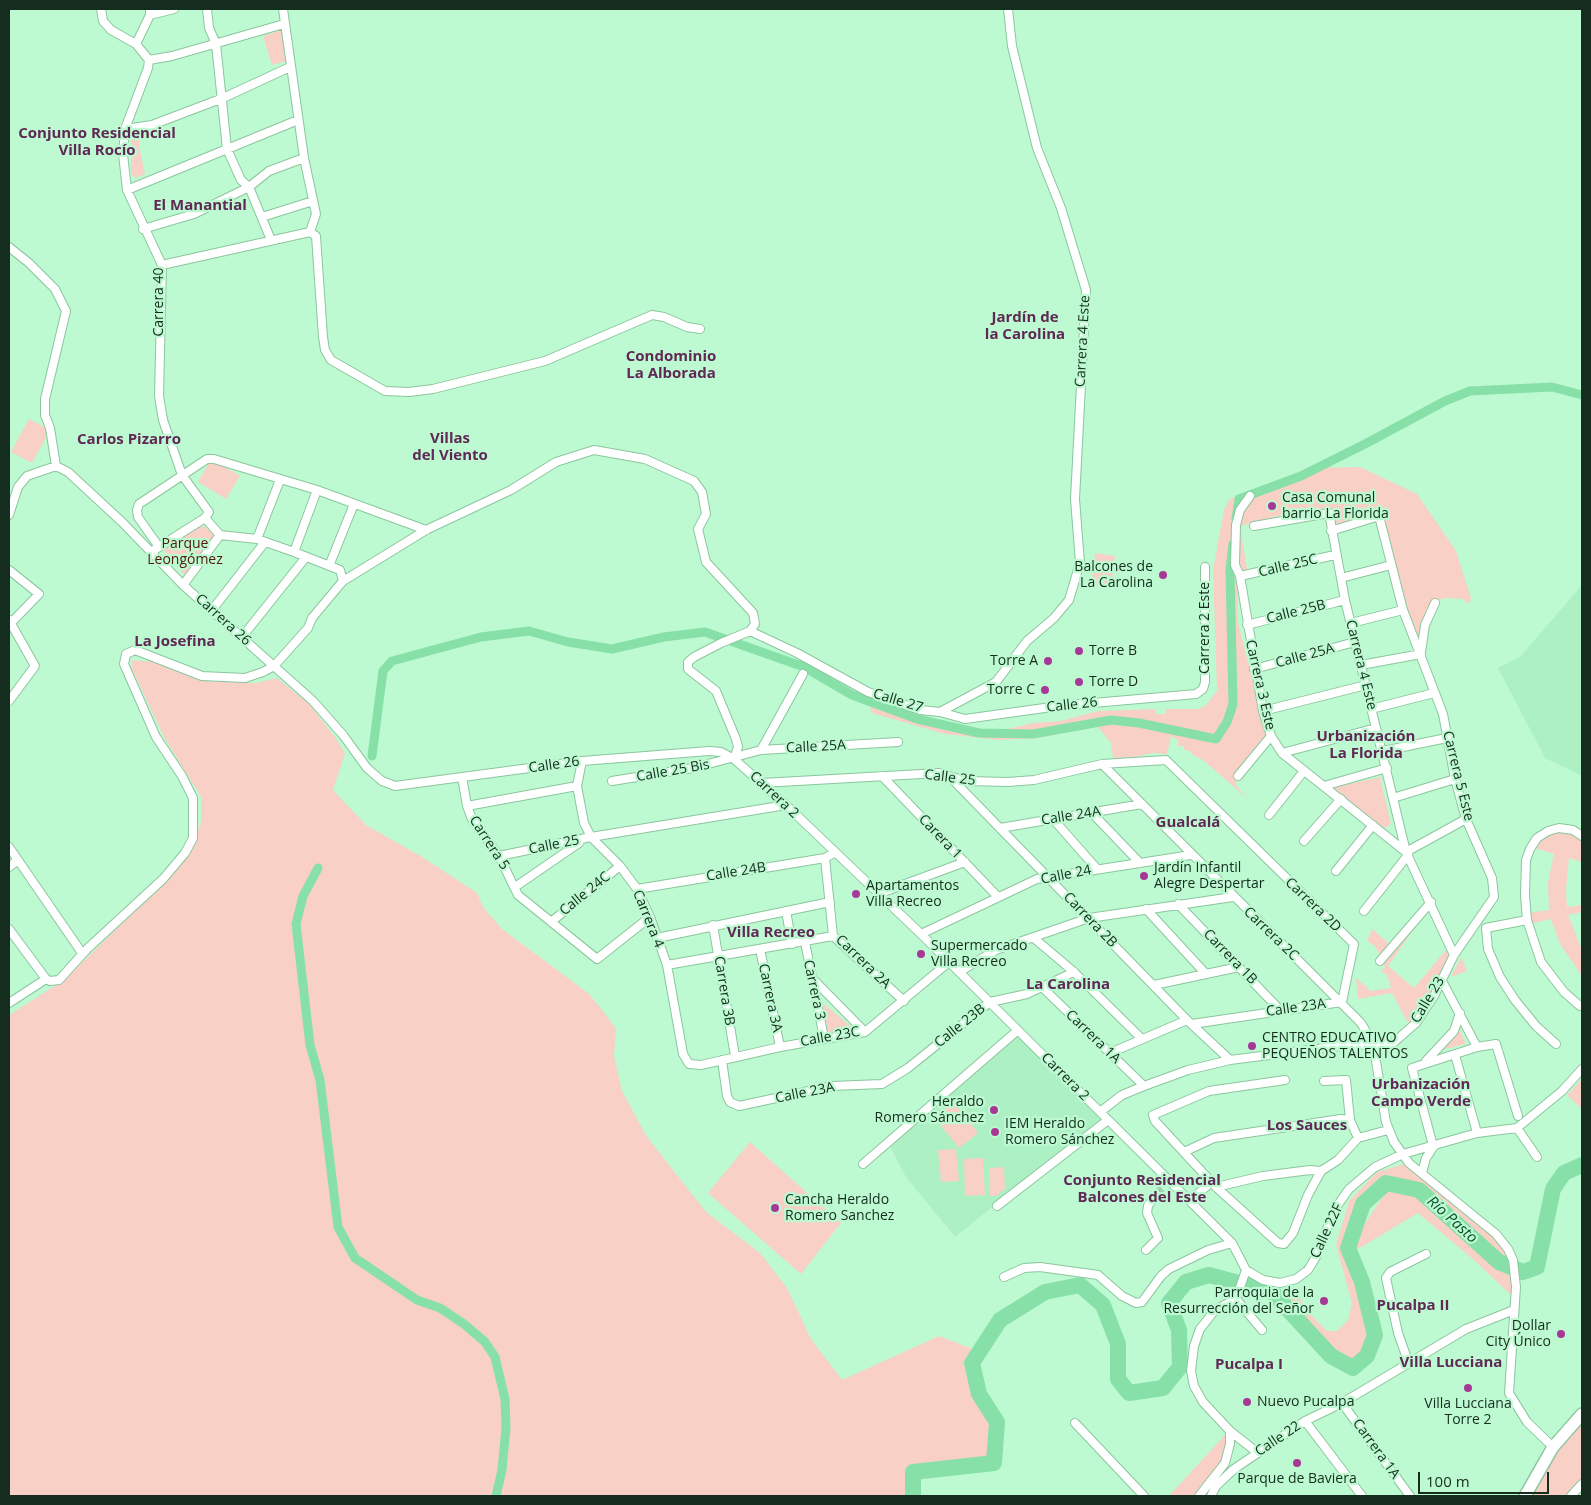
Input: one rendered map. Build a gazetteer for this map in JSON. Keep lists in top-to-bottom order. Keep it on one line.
{"streets":{"street":["Carrera 40","Carrera 4 Este","Calle 25C","Calle 25B","Carrera 26","Carrera 2 Este","Calle 25A","Carrera 3 Este","Calle 27","Calle 26","Calle 25 Bis","Carrera 5 Este","Calle 25","Carrera 2","Calle 24A","Carera 1","Carrera 5","Calle 24B","Calle 24","Calle 24C","Carrera 2D","Carrera 4","Carrera 2B","Carrera 2C","Carrera 1B","Carrera 2A","Carrera 3","Carrera 3B","Carrera 3A","Calle 23","Calle 23A","Calle 23B","Calle 23C","Carrera 1A","Calle 22F","Calle 22"]},"crossings":[["Carrera 4 Este","Calle 25C"],["Carrera 4 Este","Calle 25B"],["Carrera 4 Este","Calle 25A"],["Carrera 4 Este","Carrera 3 Este"],["Carrera 4 Este","Calle 27"],["Carrera 4 Este","Carrera 5 Este"],["Carrera 4 Este","Calle 23"],["Calle 25C","Carrera 3 Este"],["Calle 25B","Carrera 3 Este"],["Carrera 26","Calle 26"],["Carrera 2 Este","Calle 26"],["Calle 25A","Carrera 3 Este"],["Calle 25A","Calle 26"],["Calle 25A","Calle 25 Bis"],["Calle 25A","Carrera 2"],["Calle 27","Calle 26"],["Calle 26","Calle 25 Bis"],["Calle 26","Carrera 2"],["Calle 26","Carrera 5"],["Calle 26","Carrera 4"],["Calle 25 Bis","Carrera 2"],["Carrera 5 Este","Calle 23"],["Calle 25","Carrera 2"],["Calle 25","Carera 1"],["Calle 25","Carrera 5"],["Calle 25","Carrera 2D"],["Calle 25","Carrera 4"],["Calle 25","Carrera 2B"],["Calle 25","Carrera 2C"],["Carrera 2","Calle 24B"],["Carrera 2","Calle 24"],["Carrera 2","Calle 23"],["Carrera 2","Calle 23B"],["Carrera 2","Calle 23C"],["Carrera 2","Calle 22F"],["Calle 24A","Carrera 2B"],["Calle 24A","Carrera 2C"],["Carera 1","Calle 24"],["Carrera 5","Calle 24C"],["Carrera 5","Carrera 4"],["Calle 24B","Carrera 4"],["Calle 24B","Carrera 2A"],["Calle 24","Carrera 2B"],["Calle 24","Carrera 2C"],["Calle 24C","Carrera 4"],["Carrera 2D","Calle 23A"],["Carrera 4","Calle 23C"],["Carrera 2B","Calle 23"],["Carrera 2B","Calle 23A"],["Carrera 2C","Calle 23"],["Carrera 2C","Calle 23A"],["Carrera 1B","Calle 23A"],["Carrera 2A","Calle 23C"],["Carrera 3","Calle 23C"],["Carrera 3B","Calle 23C"],["Carrera 3A","Calle 23C"],["Calle 23","Carrera 1A"],["Calle 23A","Calle 23B"],["Calle 23A","Calle 23C"],["Calle 23A","Carrera 1A"],["Calle 23B","Carrera 1A"],["Carrera 1A","Calle 22"]],"districts":["Conjunto Residencial Villa Rocío","El Manantial","Jardín de la Carolina","Condominio La Alborada","Villas del Viento","Carlos Pizarro","La Josefina","Urbanización La Florida","Gualcalá","Villa Recreo","La Carolina","Urbanización Campo Verde","Los Sauces","Conjunto Residencial Balcones del Este","Pucalpa II","Villa Lucciana","Pucalpa I"],"water":["Río Pasto"],"parks":["Parque Leongómez"],"places":["Casa Comunal barrio La Florida","Balcones de La Carolina","Torre B","Torre A","Torre D","Torre C","Jardín Infantil Alegre Despertar","Apartamentos Villa Recreo","Supermercado Villa Recreo","CENTRO EDUCATIVO PEQUEÑOS TALENTOS","Heraldo Romero Sánchez","IEM Heraldo Romero Sánchez","Cancha Heraldo Romero Sanchez","Parroquia de la Resurrección del Señor","Dollar City Único","Villa Lucciana Torre 2","Nuevo Pucalpa","Parque de Baviera"],"scale_bar":"100 m"}
